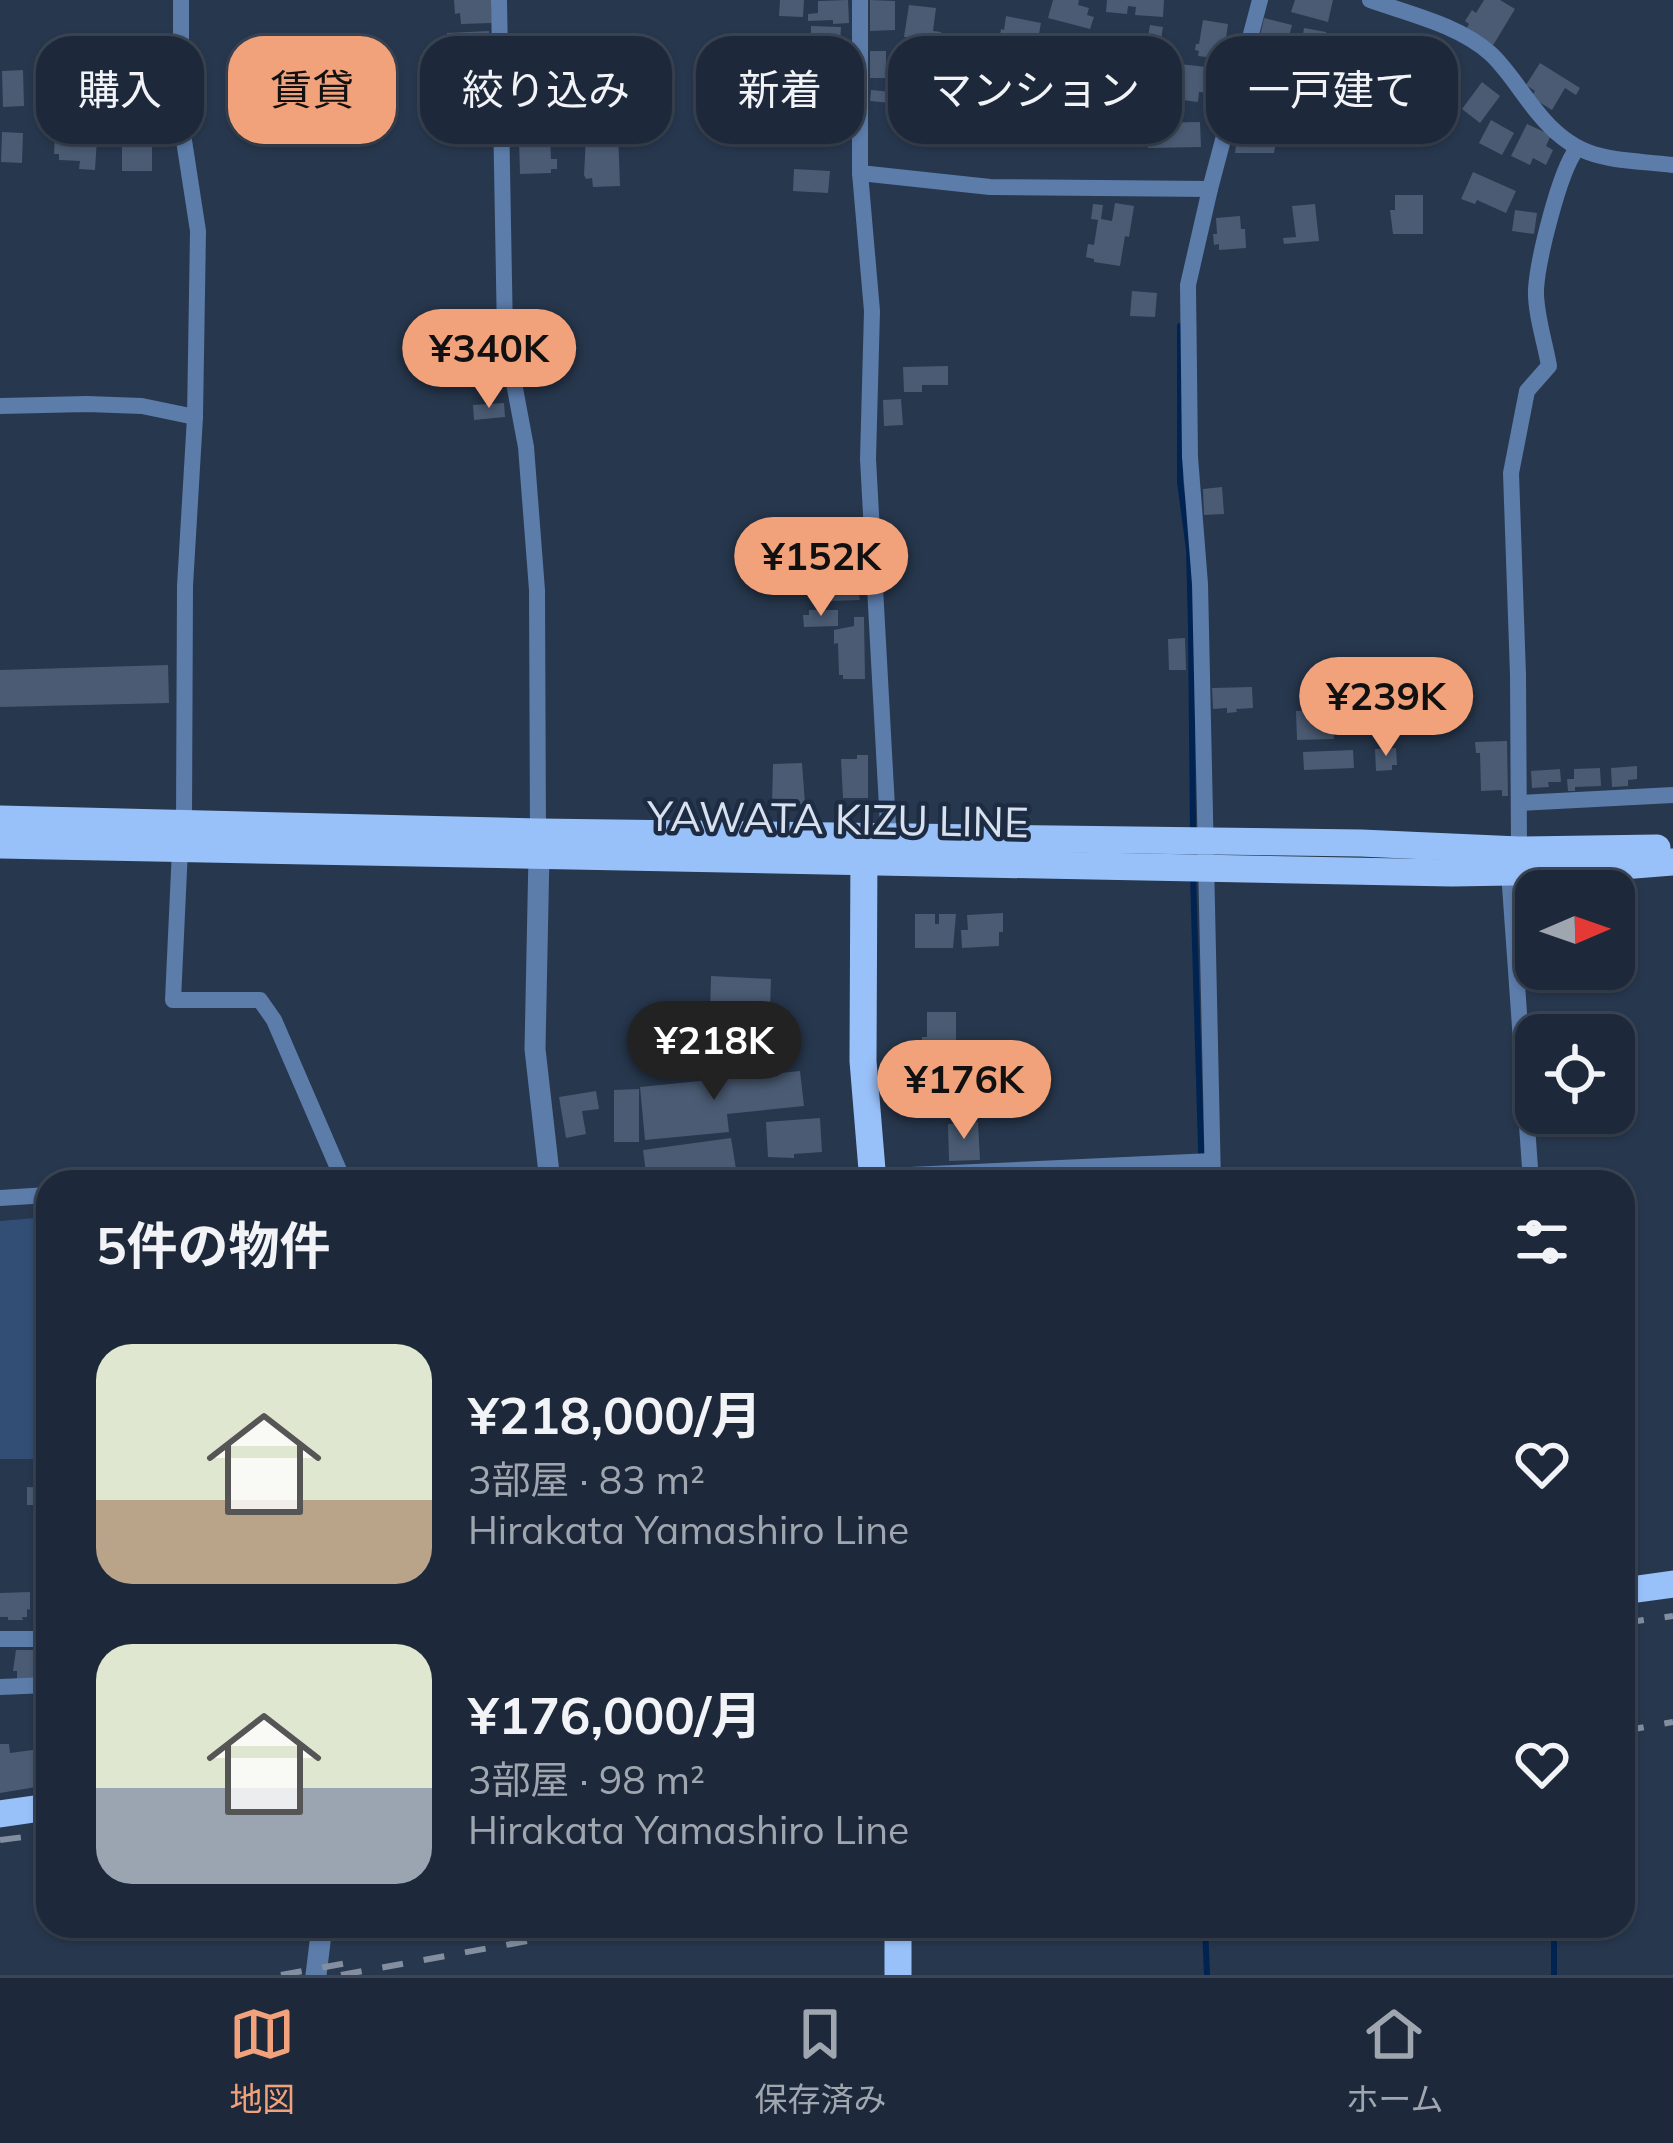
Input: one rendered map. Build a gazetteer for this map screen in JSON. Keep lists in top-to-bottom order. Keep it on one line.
{"streets":{"main road":["YAWATA KIZU LINE"]},"north":"right","page":{"chip":["購入","賃貸","絞り込み","新着","マンション","一戸建て"],"price":["¥340K","¥152K","¥239K","¥218K","¥176K"],"heading":"5件の物件","list":[{"name":"¥218,000/月","note":"3部屋 · 83 m² · Hirakata Yamashiro Line"},{"name":"¥176,000/月","note":"3部屋 · 98 m² · Hirakata Yamashiro Line"}],"tabs":["地図","保存済み","ホーム"]}}
